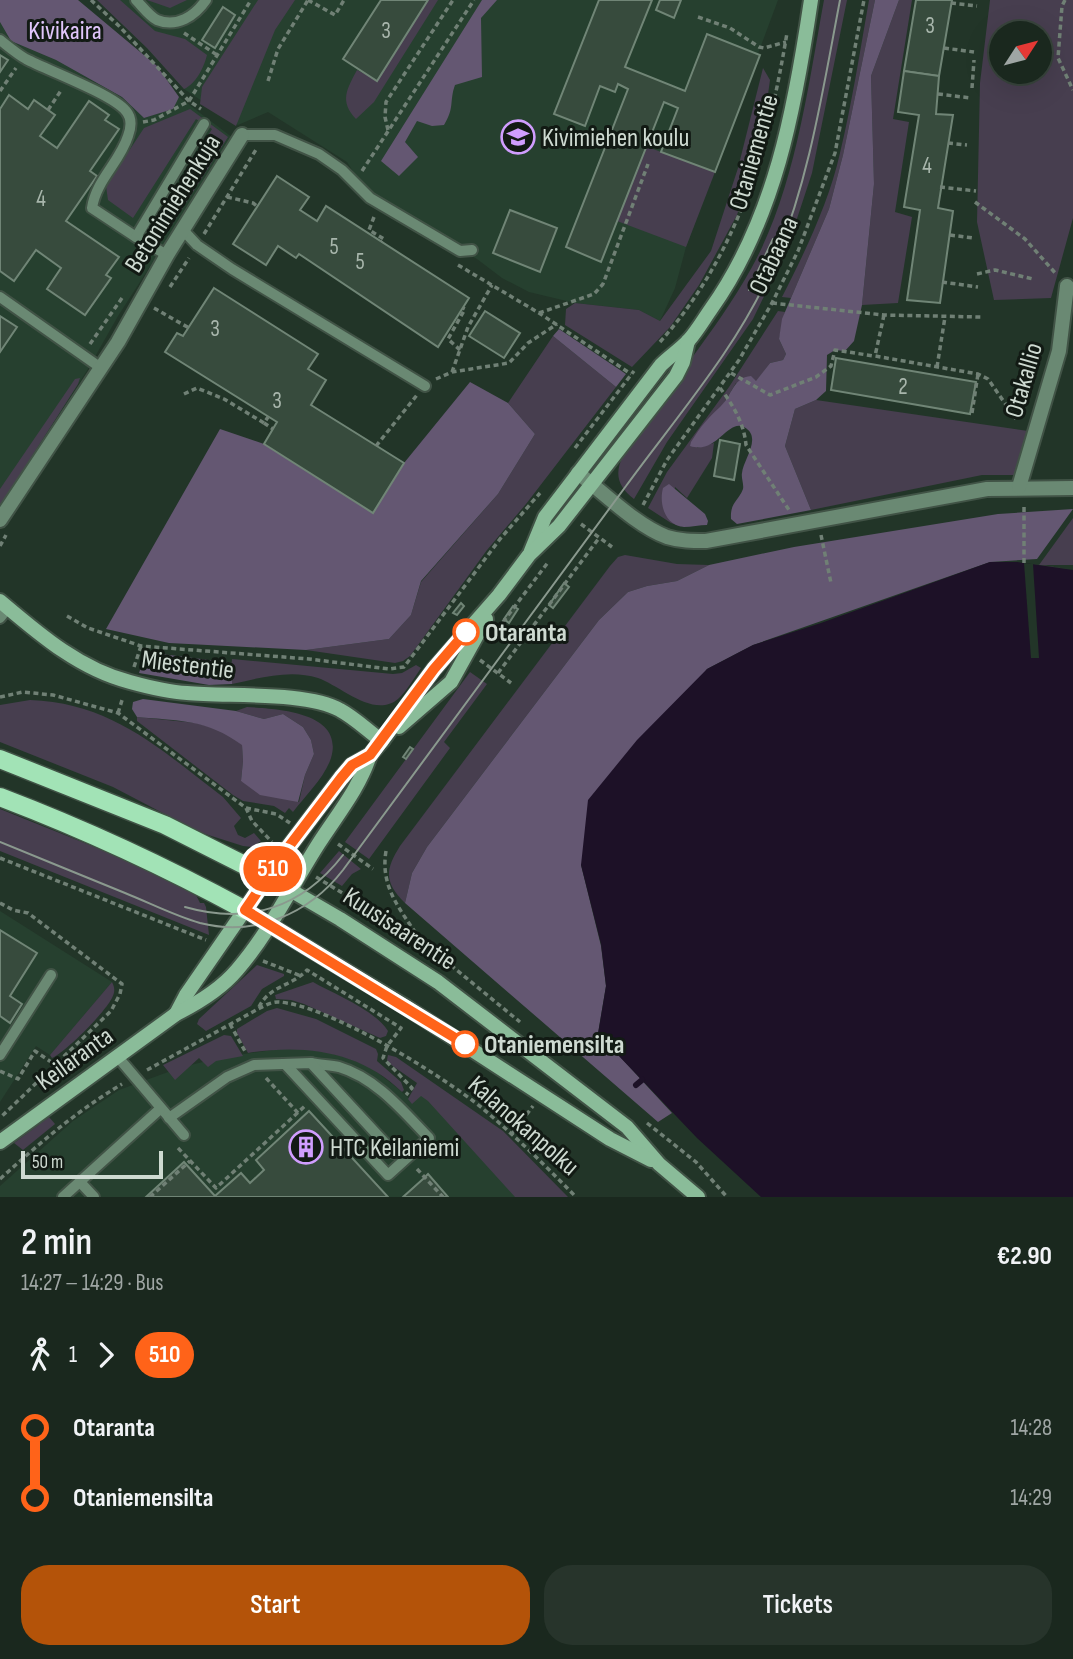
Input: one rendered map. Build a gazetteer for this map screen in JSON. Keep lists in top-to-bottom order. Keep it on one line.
{"streets":{"main road":["Otaniementie","Miestentie","Kuusisaarentie","Keilaranta"],"street":["Betonimiehenkuja","Otakallio"],"path":["Otabaana","Kalanokanpolku"]},"crossings":[["Otaniementie","Miestentie"],["Otaniementie","Kuusisaarentie"],["Otaniementie","Keilaranta"],["Kuusisaarentie","Keilaranta"]],"parks":["Kivikaira"],"places":{"school or university":["Kivimiehen koulu"],"other":["Otaranta","Otaniemensilta"],"building":["HTC Keilaniemi"]},"lines":["bus line 510"],"house_numbers":["3","3","4","4","5","5","3","2","3"],"scale_bar":"50 m","north":"top right","page":{"on_map":"510","scale":"50 m","heading":["2 min","14:27 – 14:29 · Bus","€2.90"],"legs":["1","510"],"list":[{"name":"Otaranta","value":"14:28"},{"name":"Otaniemensilta","value":"14:29"}],"buttons":["Start","Tickets"]}}
